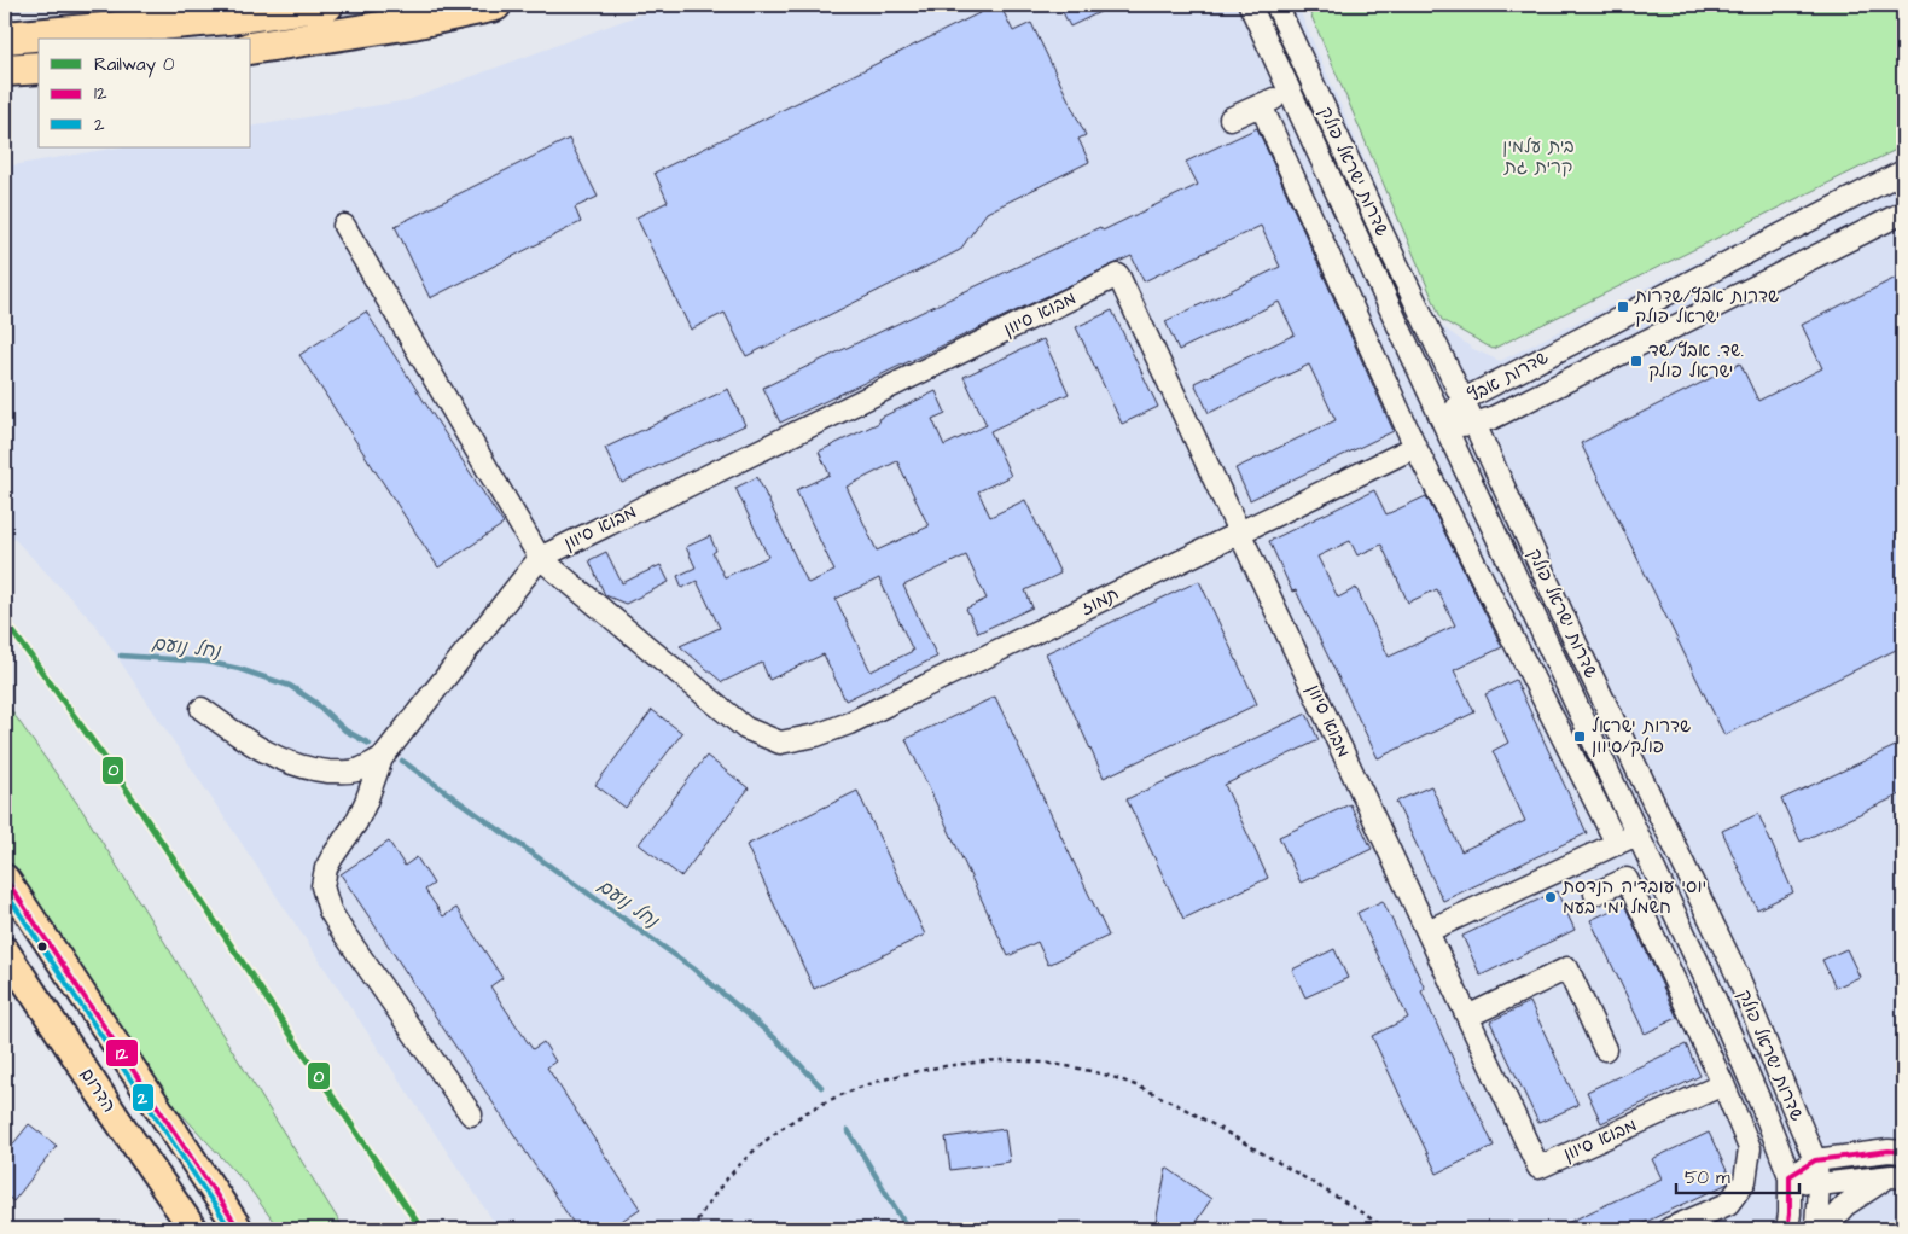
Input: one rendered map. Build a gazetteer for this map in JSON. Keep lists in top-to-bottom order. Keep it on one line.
{"streets":{"main road":["הדרום"],"street":["שדרות ישראל פולק","מבוא סיוון","שדרות אבץ","תמוז"]},"crossings":[["שדרות ישראל פולק","שדרות אבץ"],["מבוא סיוון","תמוז"]],"water":["נחל נועם"],"parks":["בית עלמין קרית גת"],"places":{"transit":["שדרות אבץ/שדרות ישראל פולק","שד. אבץ/שד. ישראל פולק","שדרות ישראל פולק/סיוון"],"other":["יוסי עובדיה הנדסת חשמל ימי בעמ"]},"lines":["rail line 0","transit line 12","transit line 2"],"legend":["Railway 0","12","2"],"scale_bar":"50 m"}
